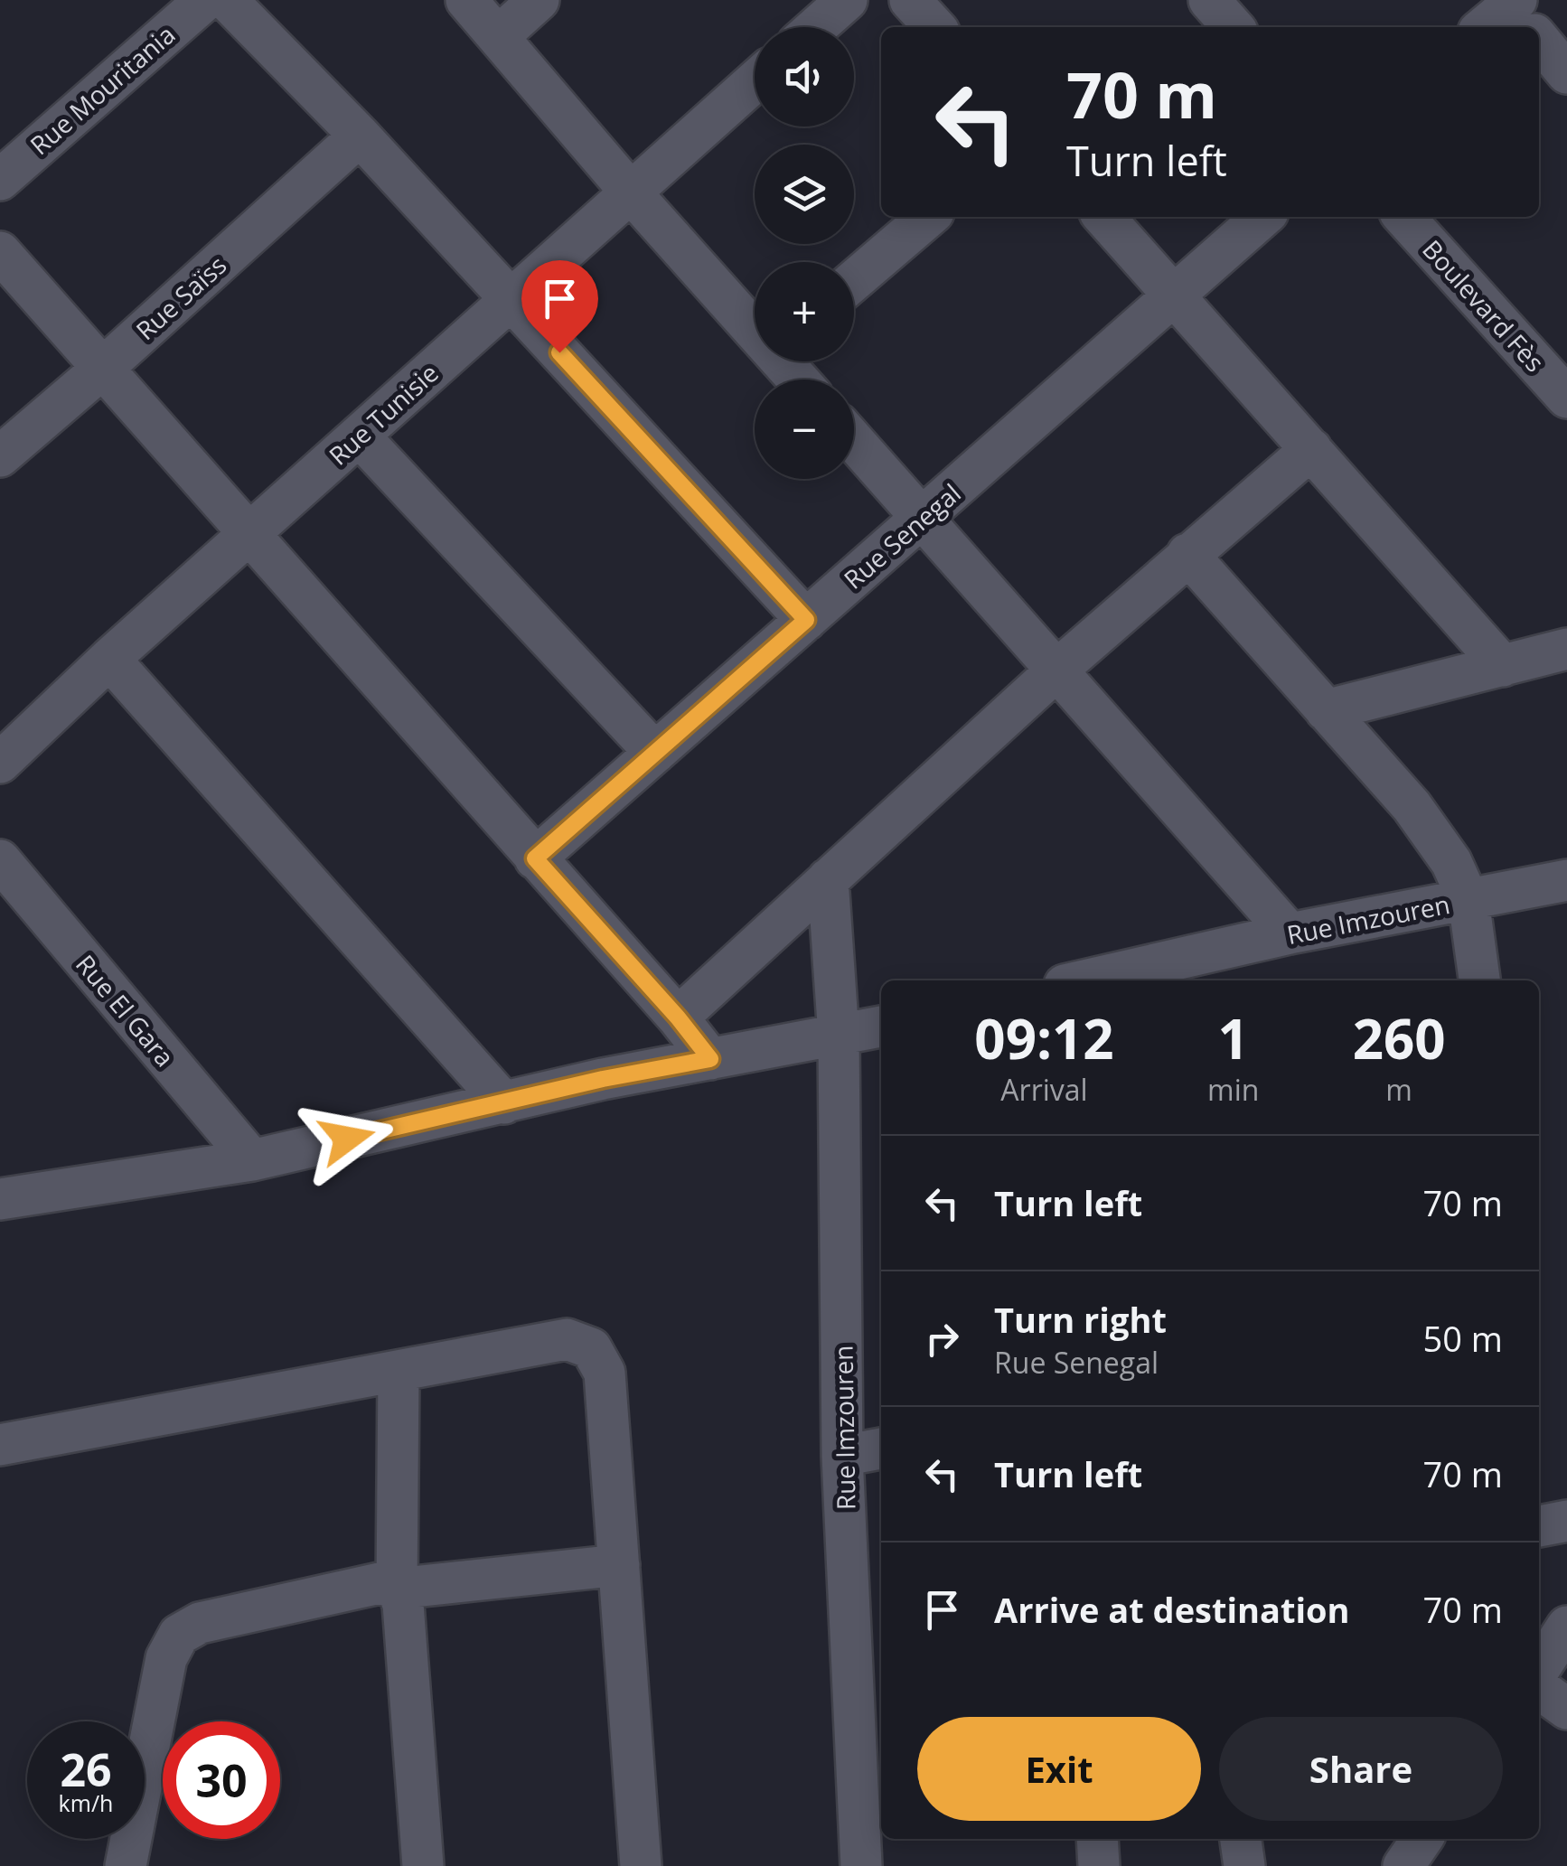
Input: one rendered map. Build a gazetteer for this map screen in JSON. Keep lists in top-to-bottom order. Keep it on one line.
{"streets":{"street":["Rue Mouritania","Rue Saïss","Boulevard Fès","Rue Tunisie","Rue Senegal","Rue Imzouren","Rue El Gara"]},"page":{"map_buttons":["+","−"],"turn":["70 m","Turn left"],"eta":["09:12","Arrival","1","min","260","m"],"list":[{"name":"Turn left","value":"70 m"},{"name":"Turn right","note":"Rue Senegal","value":"50 m"},{"name":"Turn left","value":"70 m"},{"name":"Arrive at destination","value":"70 m"}],"buttons":["Exit","Share"],"speed":"26 km/h","limit":"30"}}
